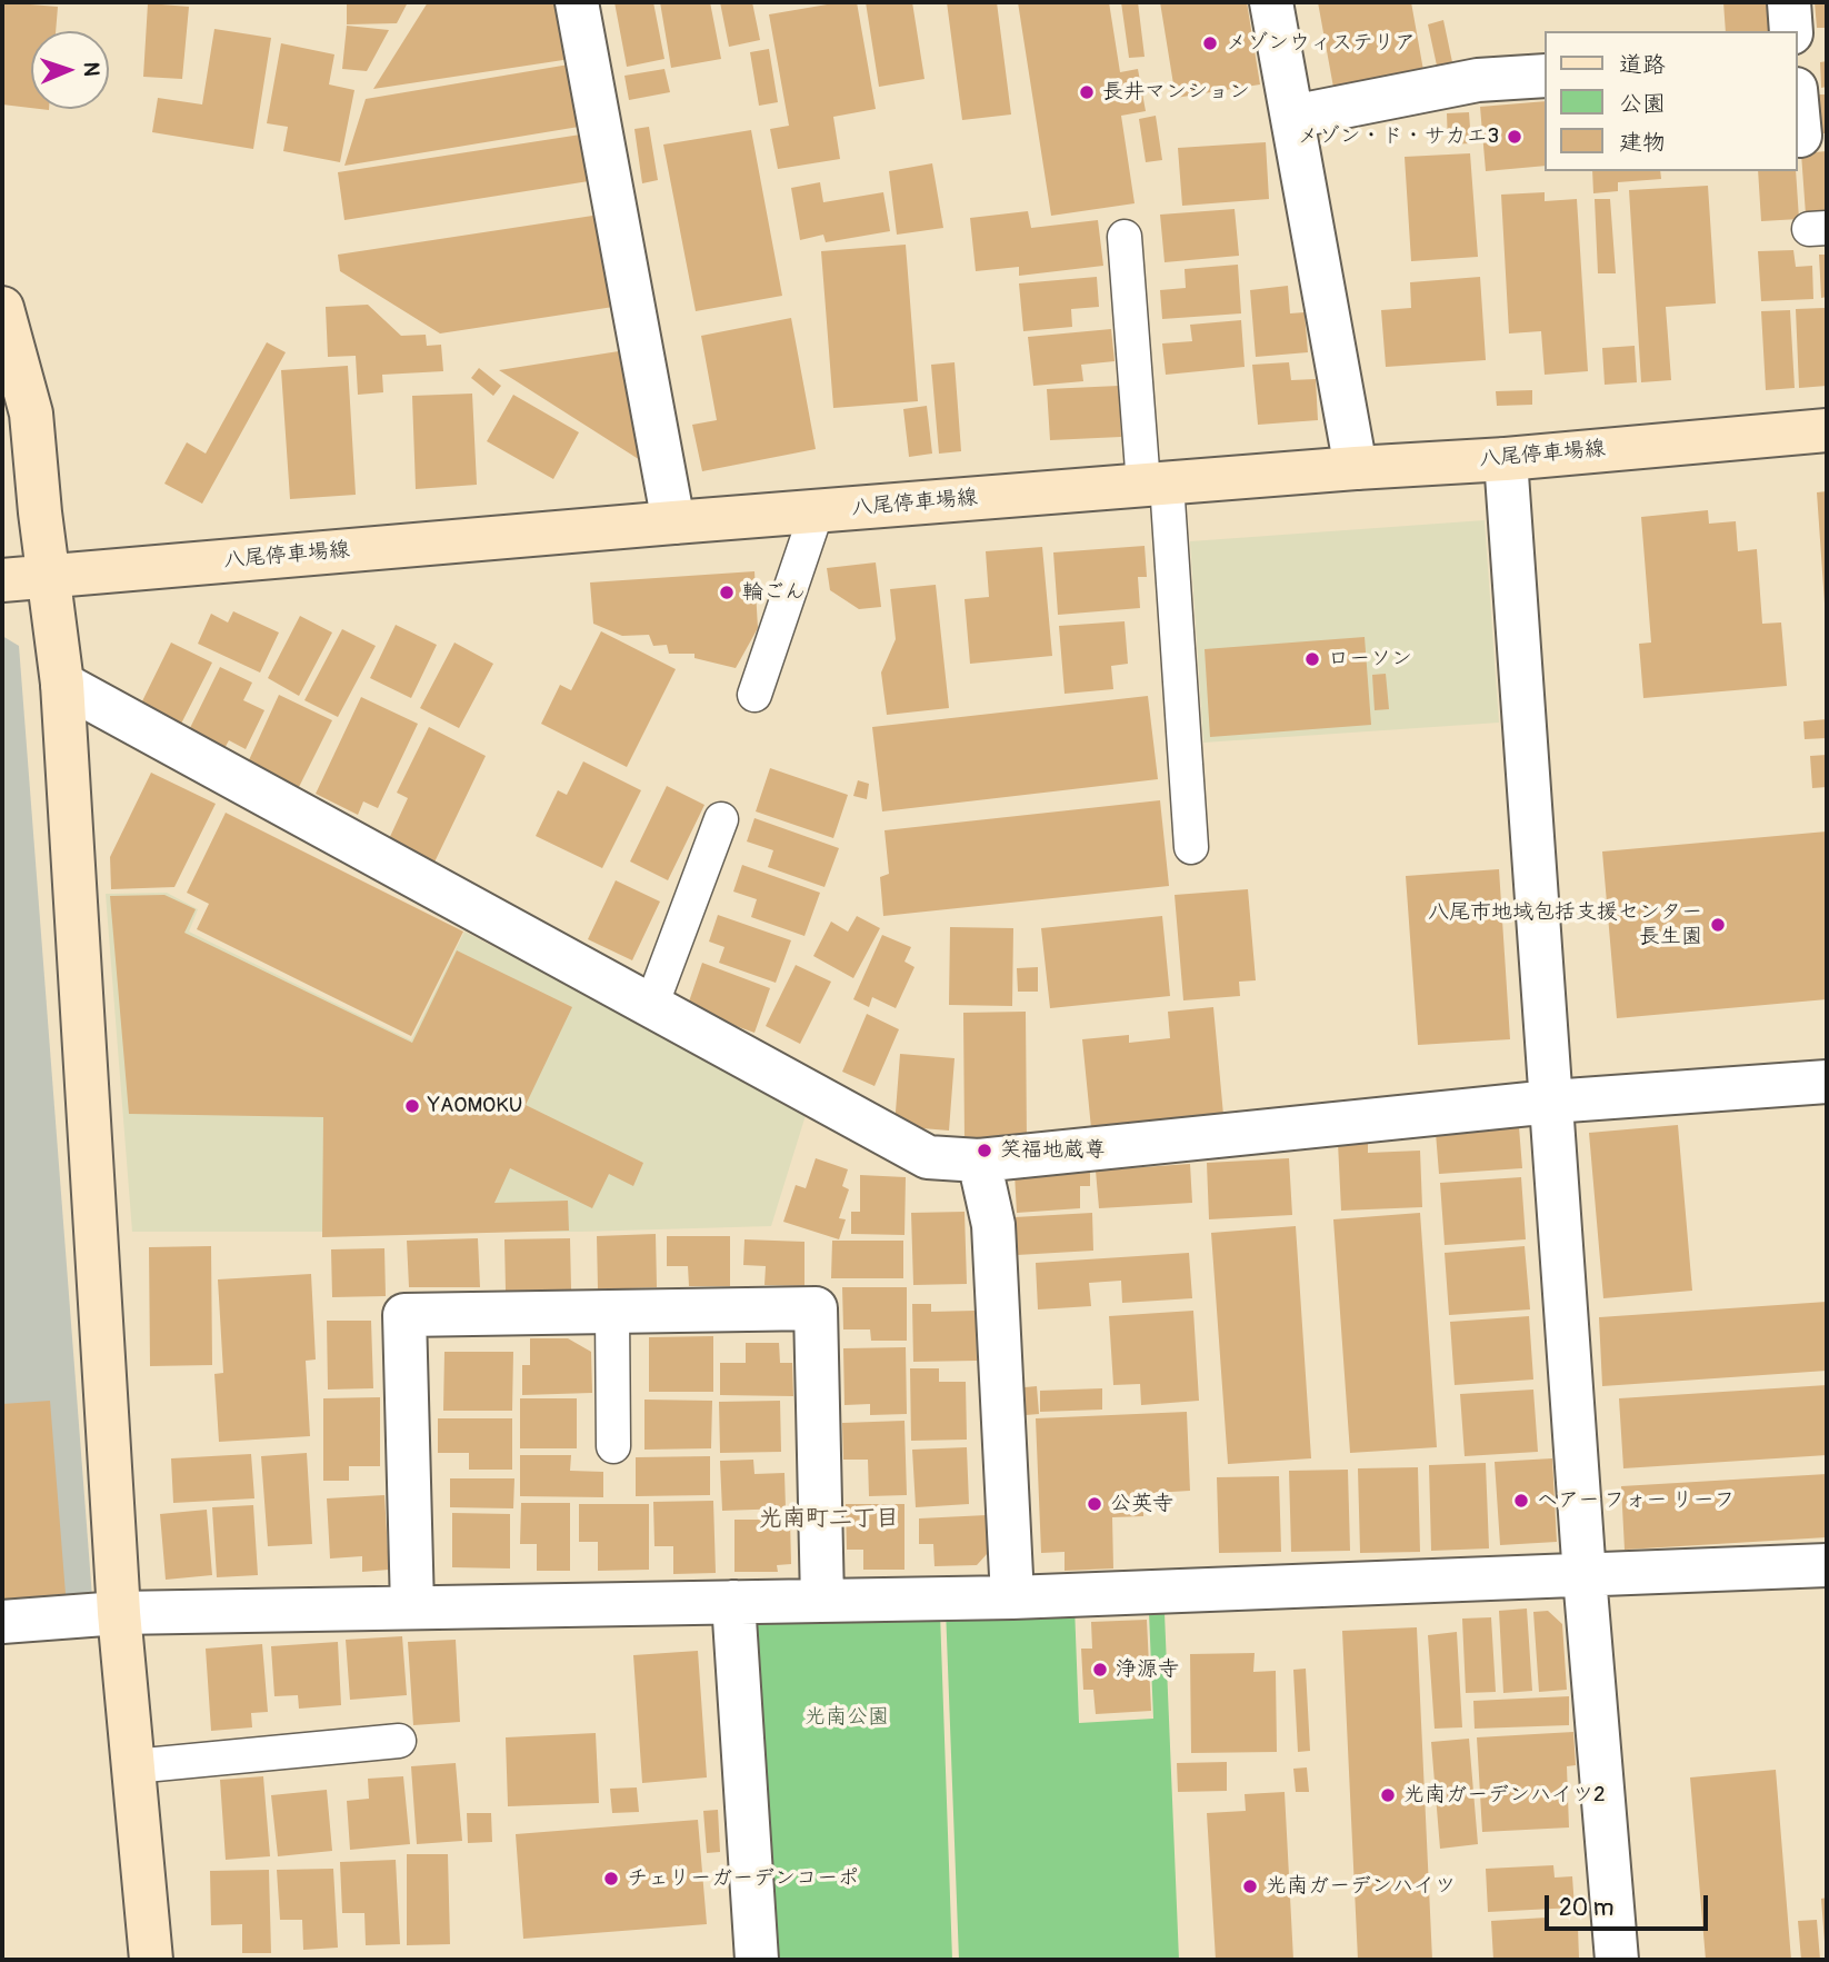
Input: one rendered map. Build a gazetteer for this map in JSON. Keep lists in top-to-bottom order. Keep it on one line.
{"streets":{"main road":["八尾停車場線"]},"districts":["光南町二丁目"],"parks":["光南公園"],"places":["メゾンウィステリア","長井マンション","メゾン・ド・サカエ3","輪ごん","ローソン","八尾市地域包括支援センター 長生園","YAOMOKU","笑福地蔵尊","ヘアー フォー リーフ","公英寺","浄源寺","光南ガーデンハイツ2","チェリーガーデンコーポ","光南ガーデンハイツ"],"legend":["道路","公園","建物"],"scale_bar":"20 m","north":"right"}
